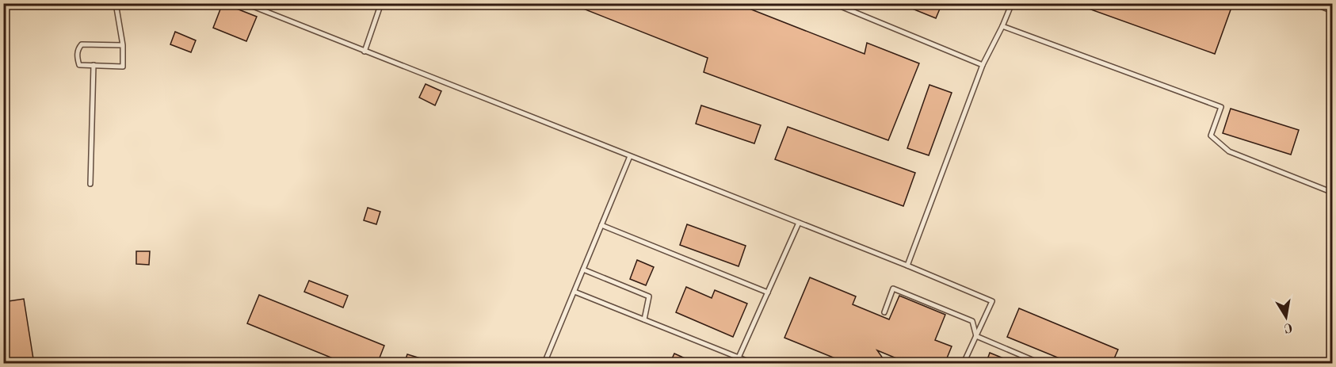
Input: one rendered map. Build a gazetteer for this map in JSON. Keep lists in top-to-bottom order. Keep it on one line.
{"north":"bottom"}
